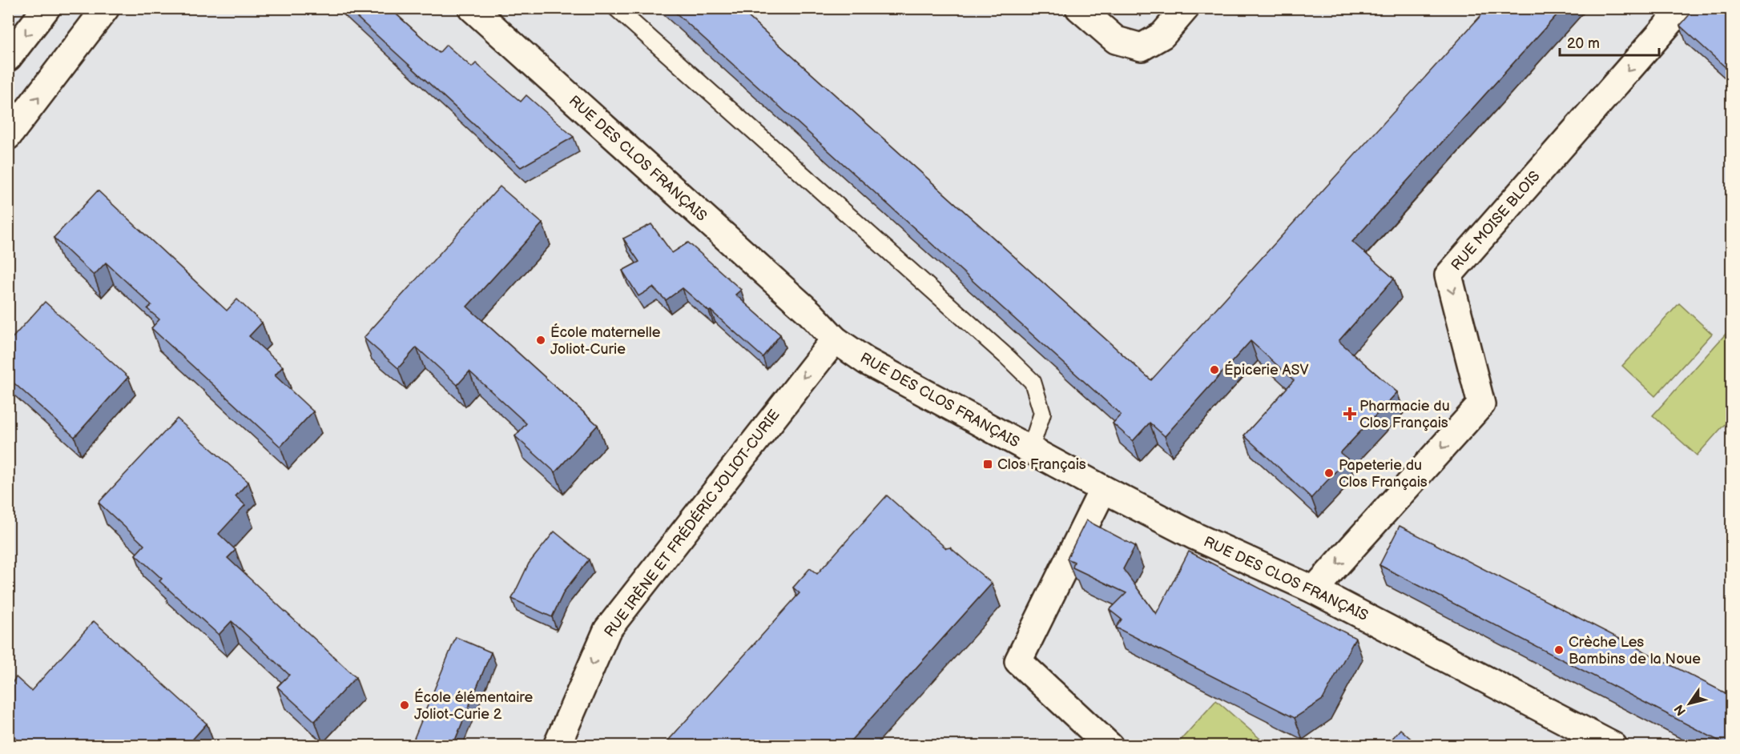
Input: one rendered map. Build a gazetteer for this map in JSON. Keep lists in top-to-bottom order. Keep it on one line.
{"streets":{"street":["RUE DES CLOS FRANÇAIS","RUE MOISE BLOIS","RUE IRÈNE ET FRÉDÉRIC JOLIOT-CURIE"]},"crossings":[["RUE DES CLOS FRANÇAIS","RUE MOISE BLOIS"],["RUE DES CLOS FRANÇAIS","RUE IRÈNE ET FRÉDÉRIC JOLIOT-CURIE"]],"one_way":["RUE MOISE BLOIS","RUE IRÈNE ET FRÉDÉRIC JOLIOT-CURIE"],"places":{"other":["École maternelle Joliot-Curie","Épicerie ASV","Papeterie du Clos Français","Crèche Les Bambins de la Noue","École élémentaire Joliot-Curie 2"],"health":["Pharmacie du Clos Français"],"transit":["Clos Français"]},"scale_bar":"20 m","north":"bottom left"}
